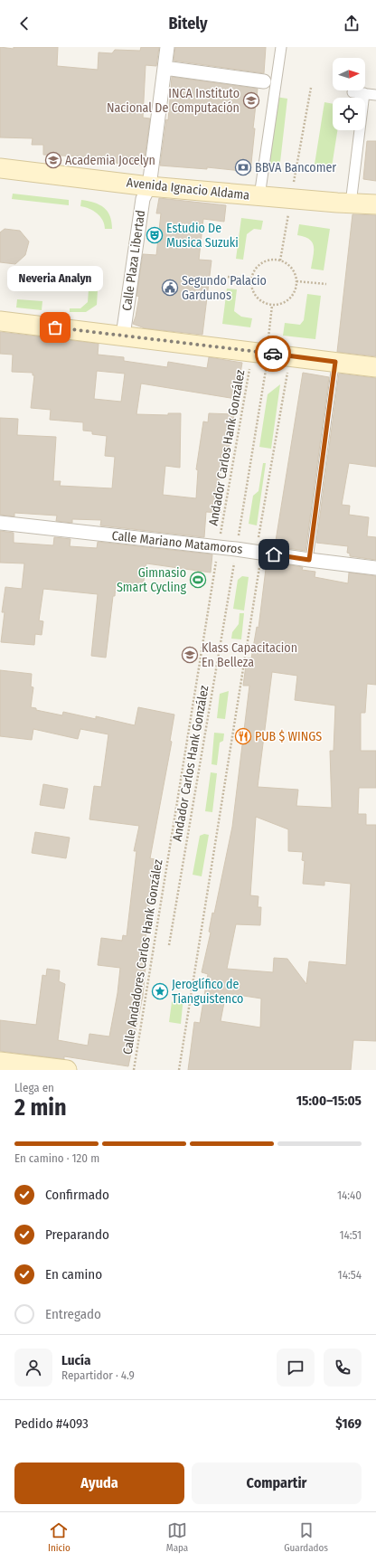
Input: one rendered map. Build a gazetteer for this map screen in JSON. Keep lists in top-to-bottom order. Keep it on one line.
{"streets":{"main road":["Avenida Ignacio Aldama"],"street":["Calle Plaza Libertad","Calle Mariano Matamoros"],"path":["Andador Carlos Hank González","Calle Andadores Carlos Hank González"]},"crossings":[["Avenida Ignacio Aldama","Calle Plaza Libertad"],["Andador Carlos Hank González","Calle Mariano Matamoros"],["Andador Carlos Hank González","Calle Andadores Carlos Hank González"],["Calle Mariano Matamoros","Calle Andadores Carlos Hank González"]],"places":{"school or university":["INCA Instituto Nacional De Computación","Academia Jocelyn","Klass Capacitacion En Belleza"],"bank":["BBVA Bancomer"],"theatre":["Estudio De Musica Suzuki"],"public building":["Segundo Palacio Gardunos"],"other":["Neveria Analyn"],"sports":["Gimnasio Smart Cycling"],"restaurant":["PUB $ WINGS"],"place":["Jeroglífico de Tianguistenco"]},"north":"right","page":{"header":"Bitely","bubble":"Neveria Analyn","heading":["2 min","Llega en","15:00–15:05"],"panel":["Lucía","Repartidor · 4.9","Pedido #4093","$169"],"bar":"En camino · 120 m","list":[["Confirmado","14:40"],["Preparando","14:51"],["En camino","14:54"],"Entregado"],"buttons":["Ayuda","Compartir"],"tabs":["Inicio","Mapa","Guardados"]}}
